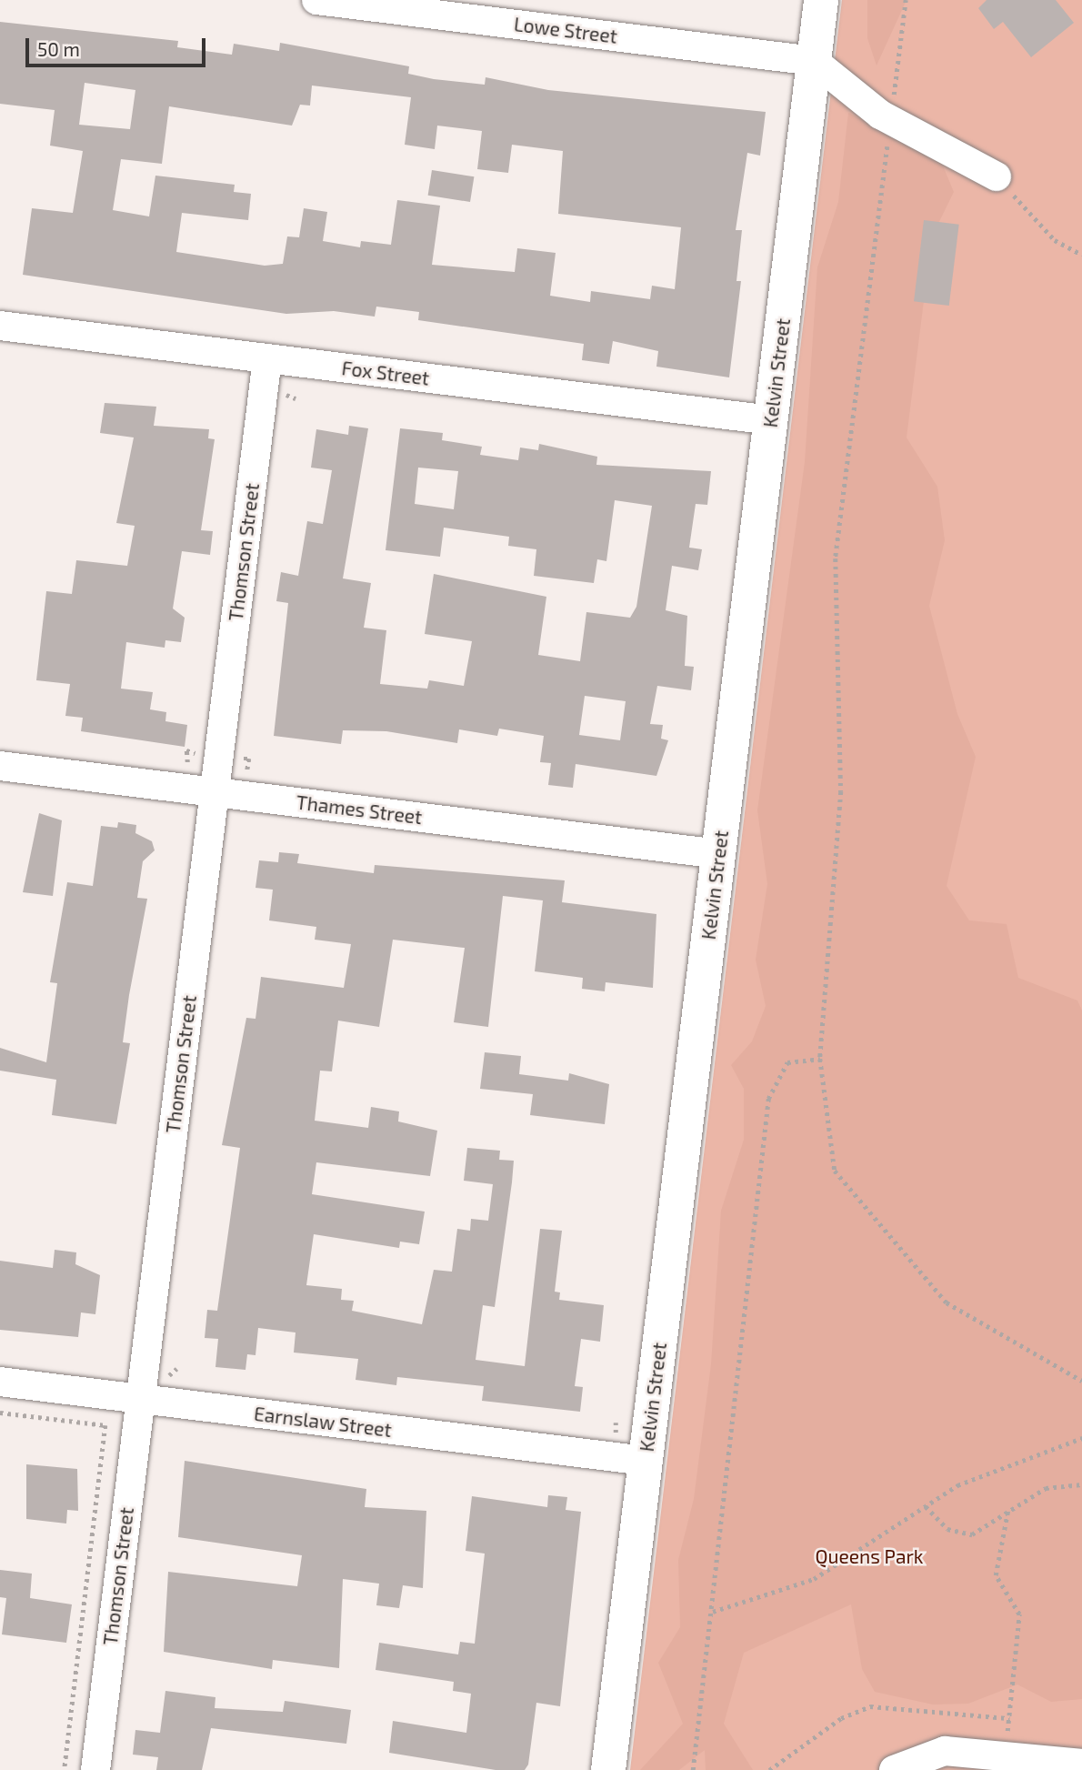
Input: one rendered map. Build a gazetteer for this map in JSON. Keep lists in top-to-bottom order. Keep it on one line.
{"streets":{"main road":["Kelvin Street"],"street":["Lowe Street","Fox Street","Thomson Street","Thames Street","Earnslaw Street"]},"crossings":[["Lowe Street","Kelvin Street"],["Fox Street","Kelvin Street"],["Fox Street","Thomson Street"],["Kelvin Street","Thames Street"],["Kelvin Street","Earnslaw Street"],["Thomson Street","Thames Street"],["Thomson Street","Earnslaw Street"]],"parks":["Queens Park"],"scale_bar":"50 m"}
